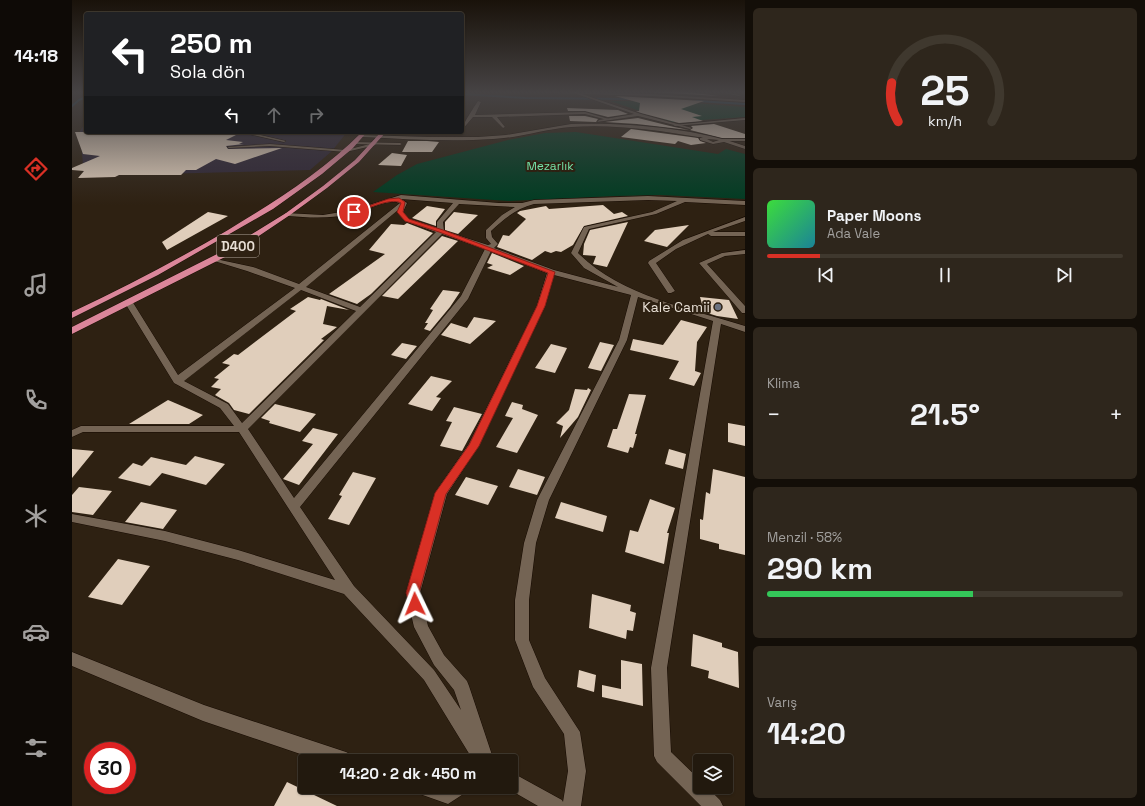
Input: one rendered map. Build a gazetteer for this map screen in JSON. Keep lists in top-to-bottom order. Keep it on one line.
{"streets":{"highway":["D400"]},"parks":["Mezarlık"],"places":["Kale Camii"],"page":{"tabs":"14:18","turn":["250 m","Sola dön"],"song":["Paper Moons","Ada Vale"],"tile":["Klima",["Menzil · 58%","290 km"],["Varış","14:20"]],"heat":["−","21.5°","+"],"limit":"30","trip":"14:20 · 2 dk · 450 m","gauge":["25","km/h"]}}
